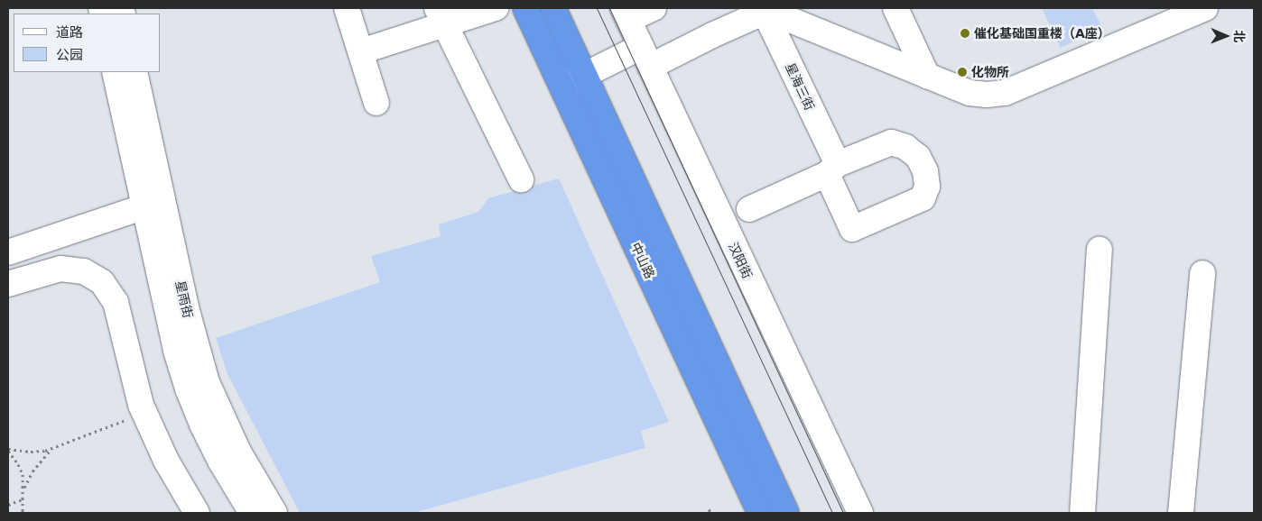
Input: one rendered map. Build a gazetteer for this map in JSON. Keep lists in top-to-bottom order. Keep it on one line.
{"streets":{"highway":["中山路"],"street":["星海三街","汉阳街","星雨街"]},"places":["催化基础国重楼（A座）","化物所"],"legend":["道路","公园"],"north":"right"}
